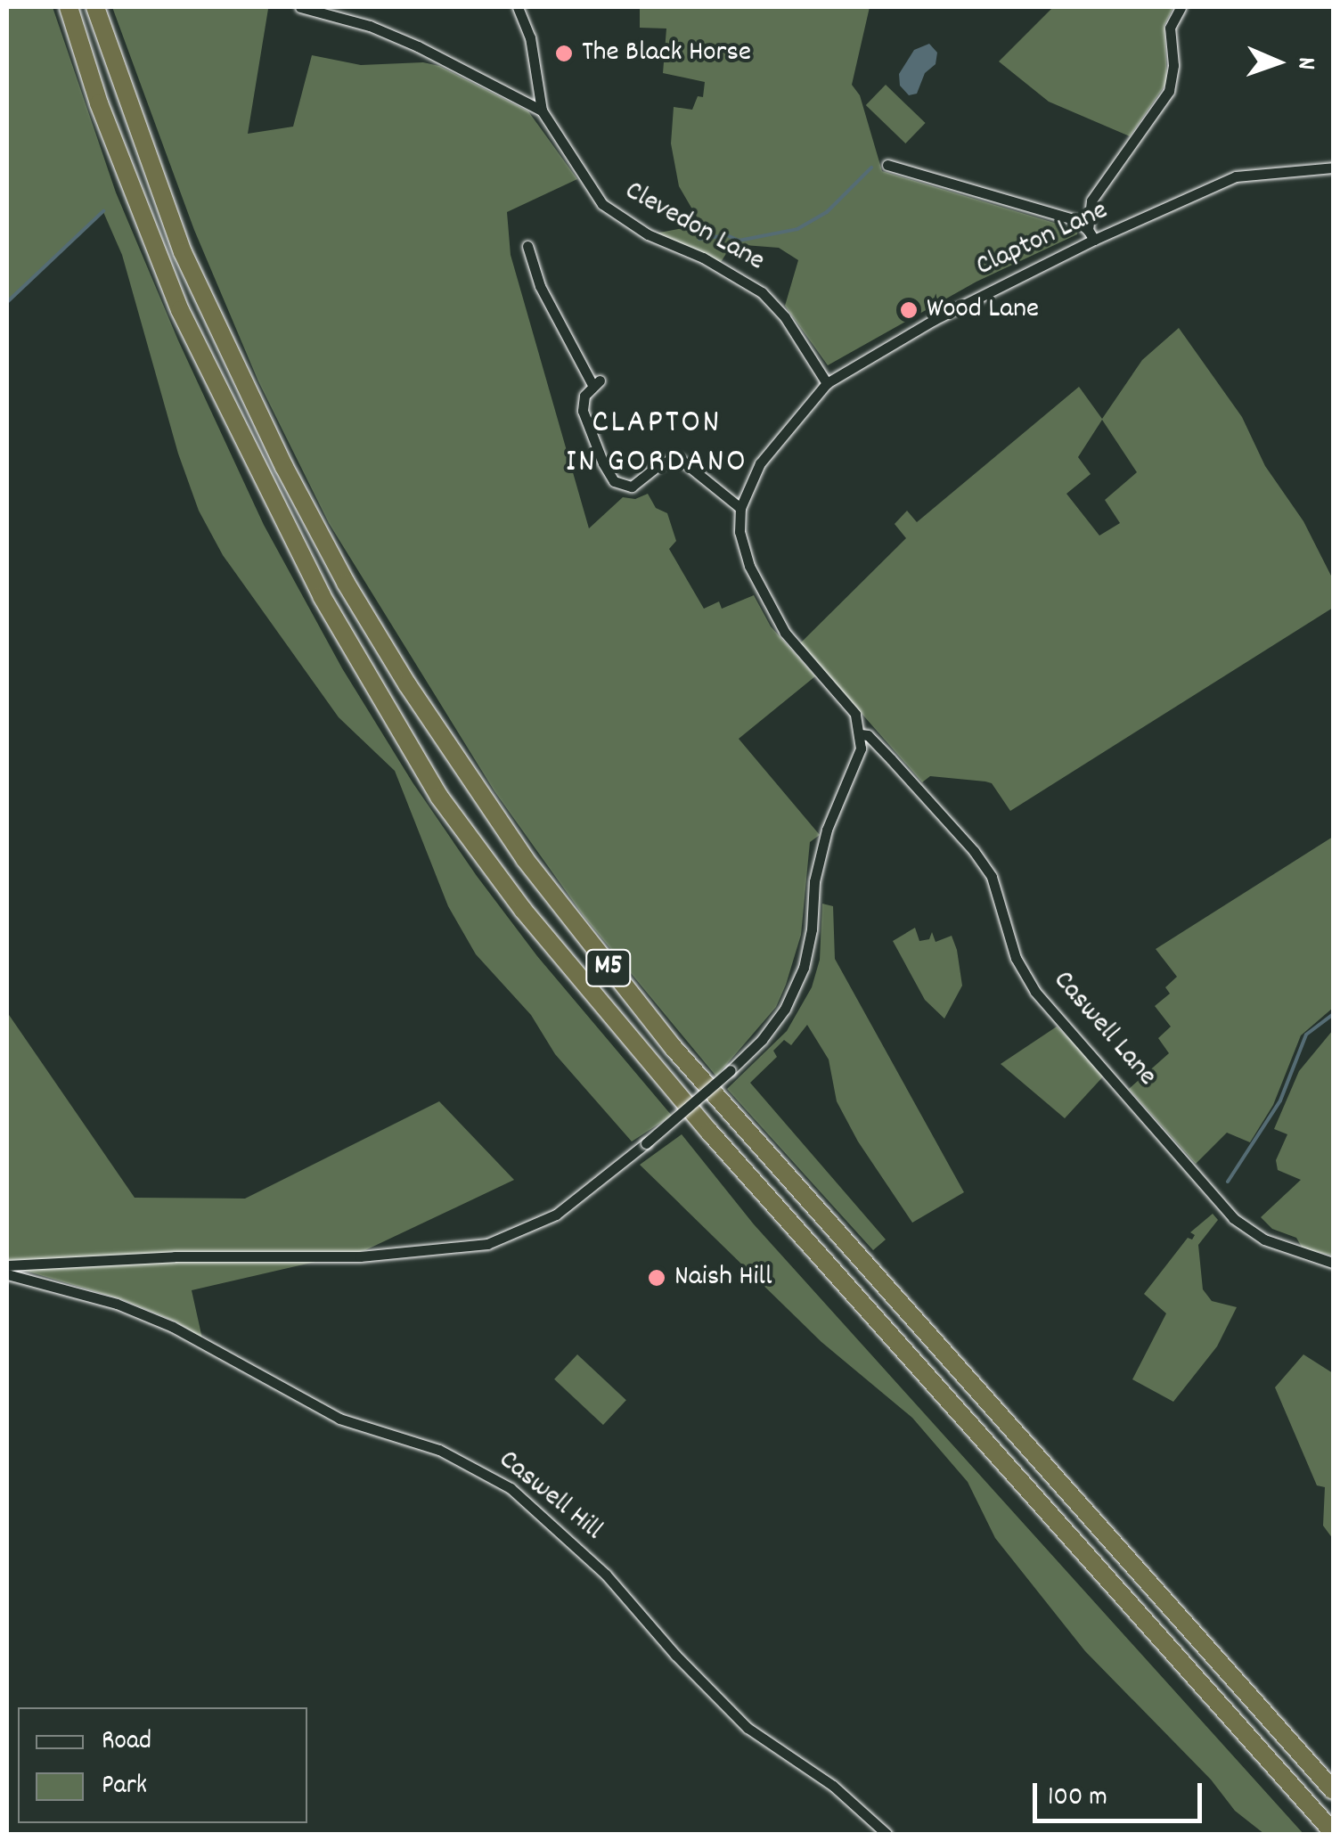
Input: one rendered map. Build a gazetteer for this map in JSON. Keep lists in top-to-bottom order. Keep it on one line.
{"streets":{"highway":["M5"],"street":["Clevedon Lane","Clapton Lane","Caswell Lane","Caswell Hill"]},"crossings":[["Clevedon Lane","Clapton Lane"]],"districts":["CLAPTON IN GORDANO"],"places":["The Black Horse","Wood Lane","Naish Hill"],"legend":["Road","Park"],"scale_bar":"100 m","north":"right"}
